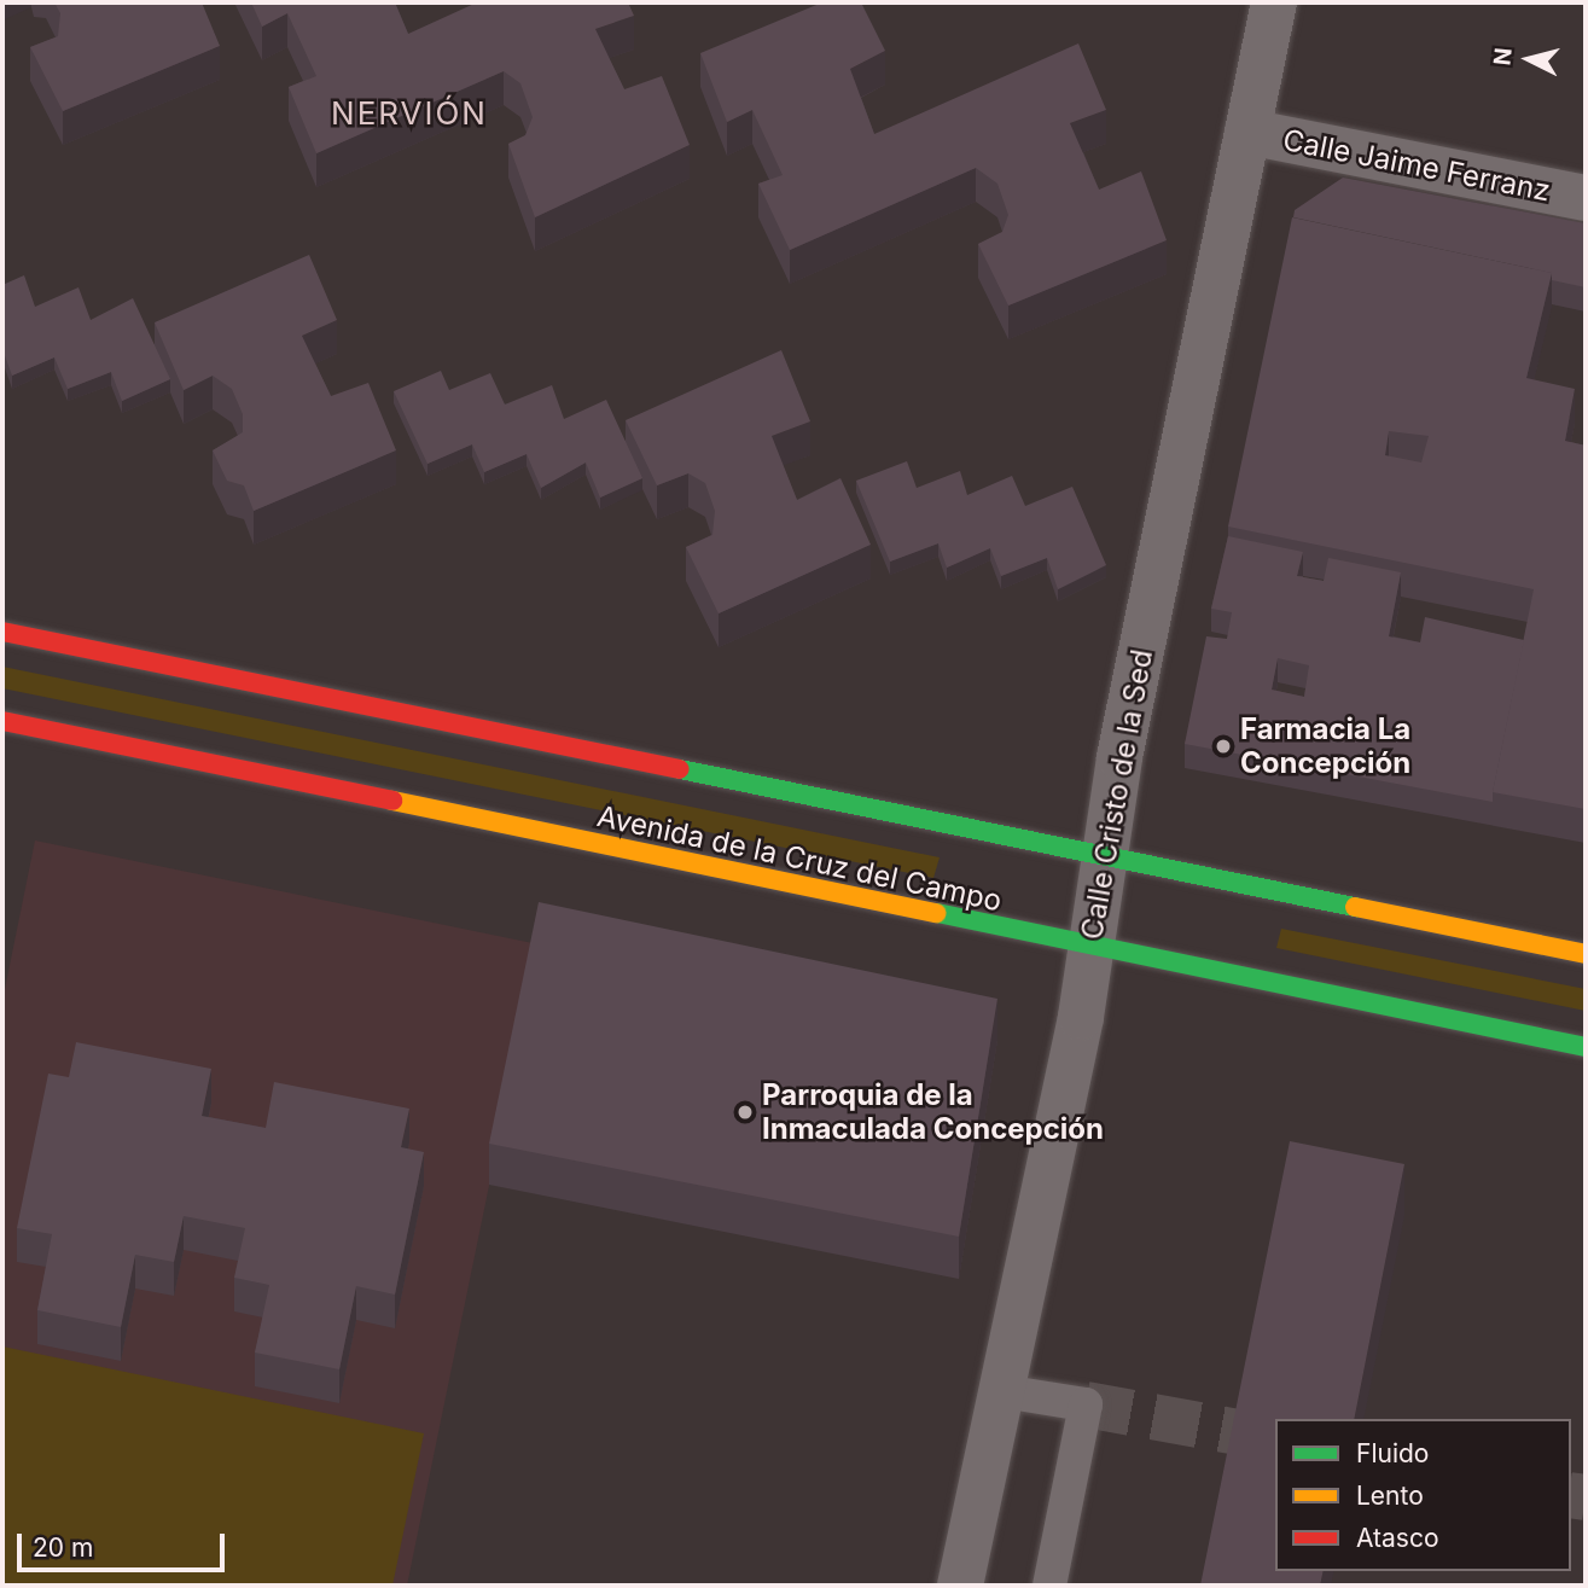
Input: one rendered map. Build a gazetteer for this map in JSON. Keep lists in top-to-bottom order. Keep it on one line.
{"streets":{"main road":["Avenida de la Cruz del Campo"],"street":["Calle Jaime Ferranz","Calle Cristo de la Sed"]},"crossings":[["Calle Jaime Ferranz","Calle Cristo de la Sed"],["Calle Cristo de la Sed","Avenida de la Cruz del Campo"]],"districts":["NERVIÓN"],"places":["Farmacia La Concepción","Parroquia de la Inmaculada Concepción"],"legend":["Fluido","Lento","Atasco"],"scale_bar":"20 m","north":"left"}
